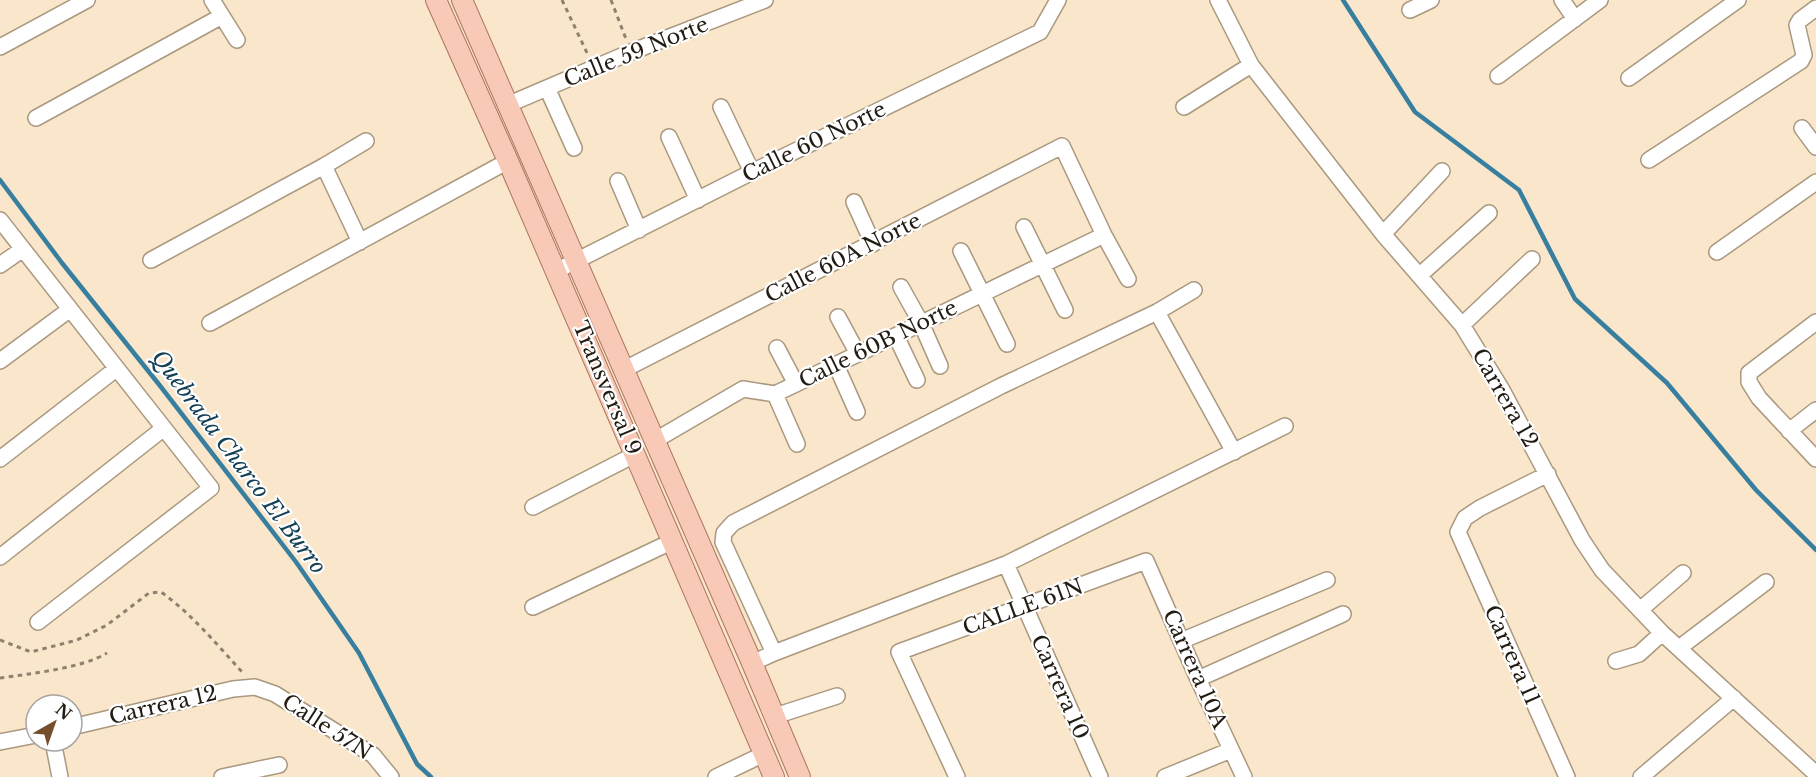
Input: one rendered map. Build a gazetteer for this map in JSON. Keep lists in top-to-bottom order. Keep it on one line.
{"streets":{"main road":["Transversal 9"],"street":["Calle 59 Norte","Calle 60 Norte","Calle 60A Norte","Calle 60B Norte","Carrera 12","CALLE 61N","Carrera 11","Carrera 10A","Carrera 10","Calle 57N"]},"crossings":[["Calle 59 Norte","Transversal 9"],["Calle 60 Norte","Transversal 9"],["Calle 60A Norte","Calle 60B Norte"],["Calle 60A Norte","Transversal 9"],["Calle 60B Norte","Transversal 9"],["Carrera 12","Carrera 11"],["Carrera 12","Calle 57N"],["CALLE 61N","Carrera 10A"],["CALLE 61N","Carrera 10"]],"water":["Quebrada Charco El Burro"],"north":"top right"}
